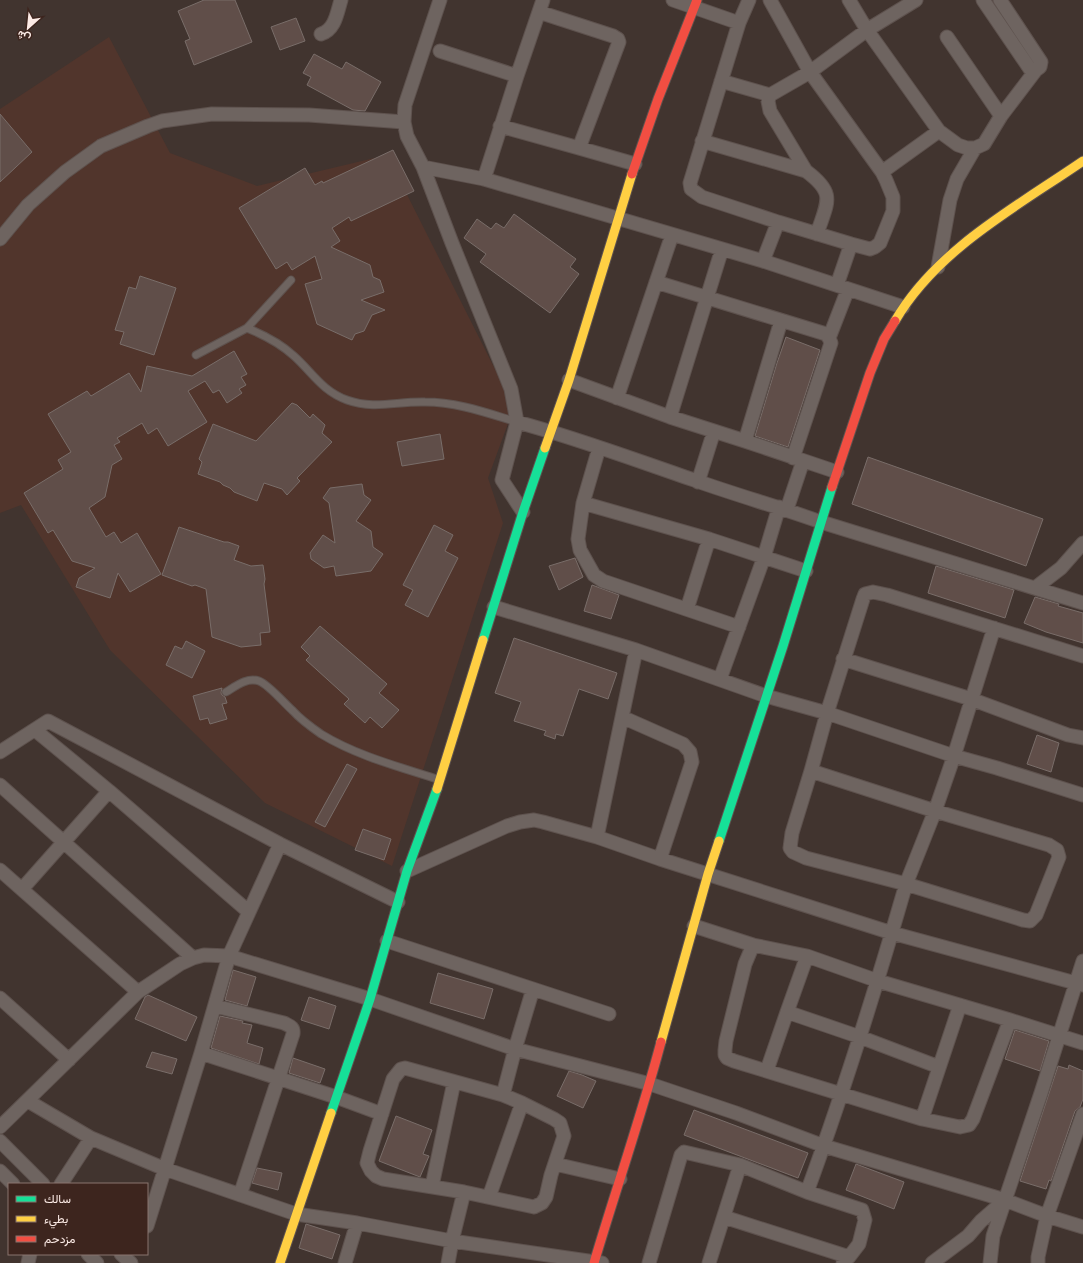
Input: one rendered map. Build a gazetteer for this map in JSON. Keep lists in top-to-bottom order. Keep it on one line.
{"legend":["سالك","بطيء","مزدحم"],"north":"bottom left"}
